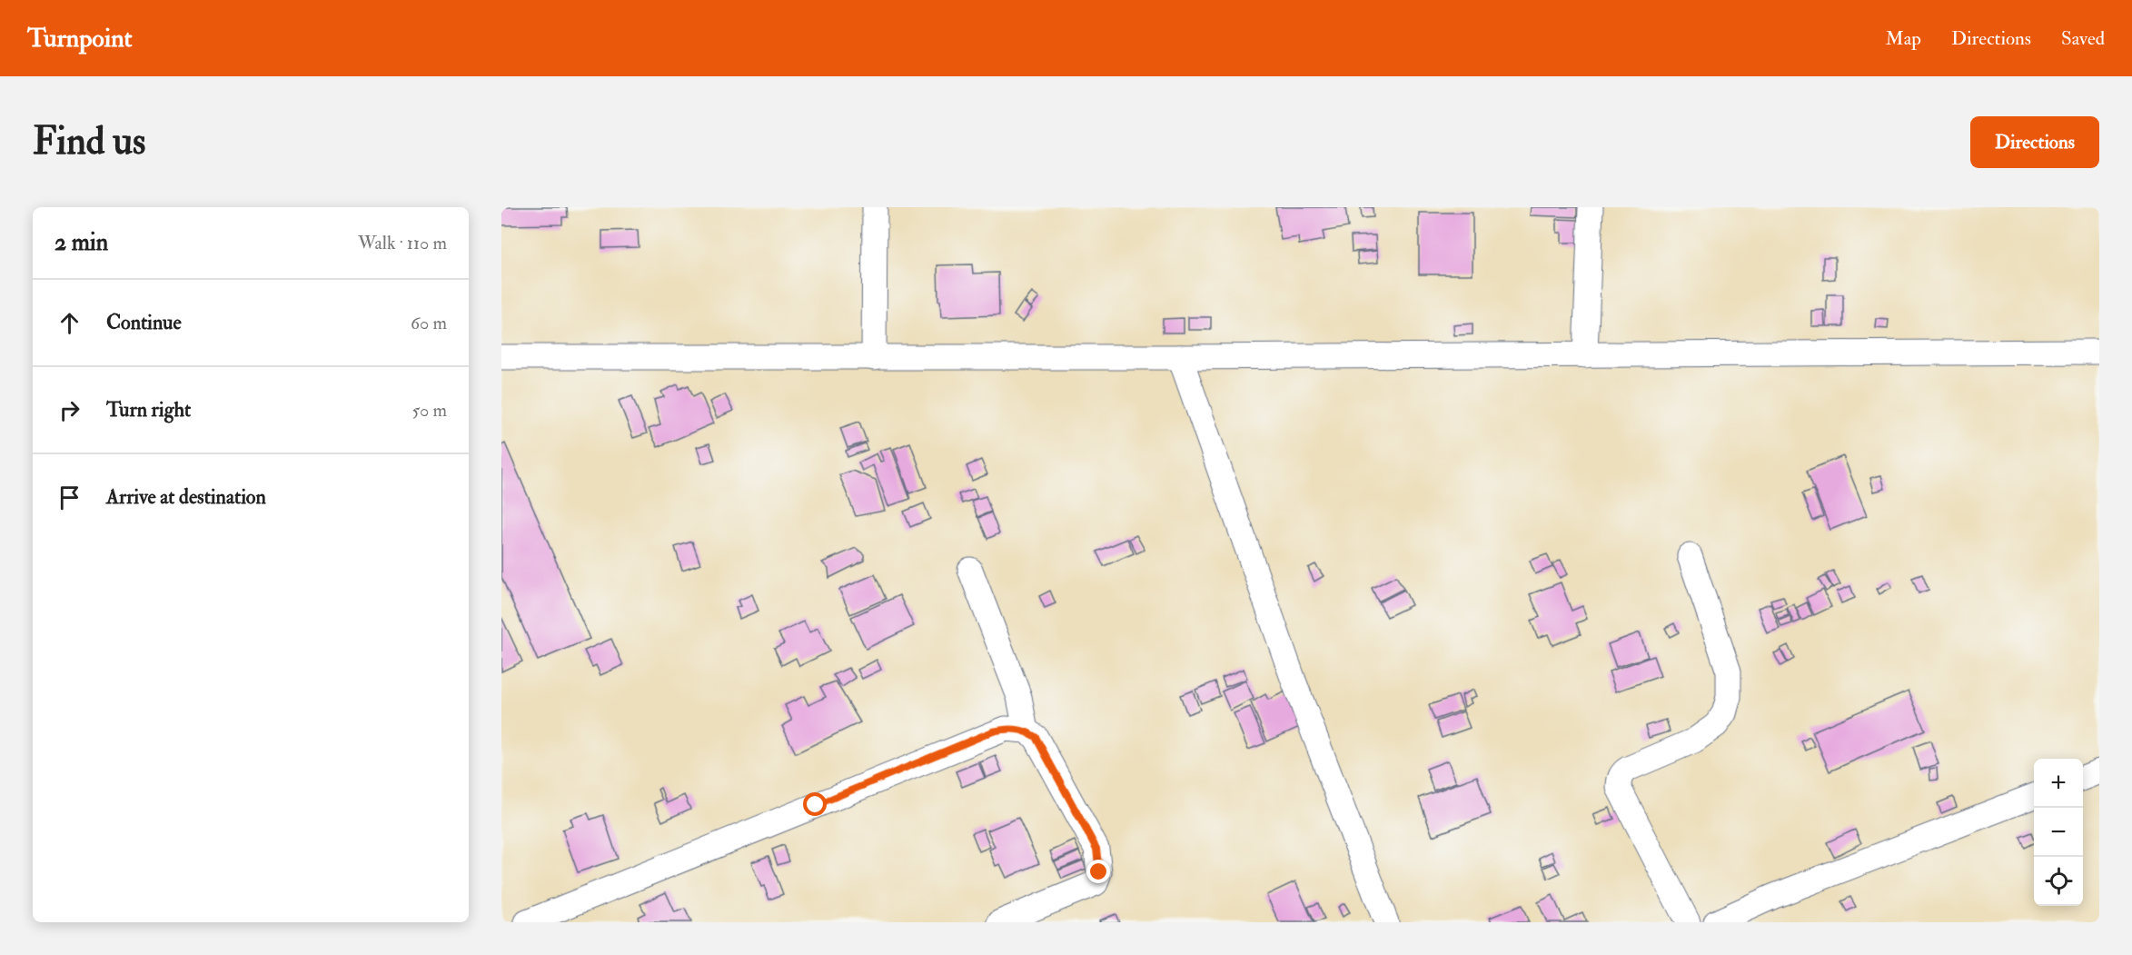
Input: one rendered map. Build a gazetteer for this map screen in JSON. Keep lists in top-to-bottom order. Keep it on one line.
{"page":{"header":"Turnpoint","nav":["Map","Directions","Saved"],"buttons":"Directions","title":"Find us","heading":["2 min","Walk · 110 m"],"list":[["Continue","60 m"],["Turn right","50 m"],"Arrive at destination"],"map_buttons":["+","−"]}}
